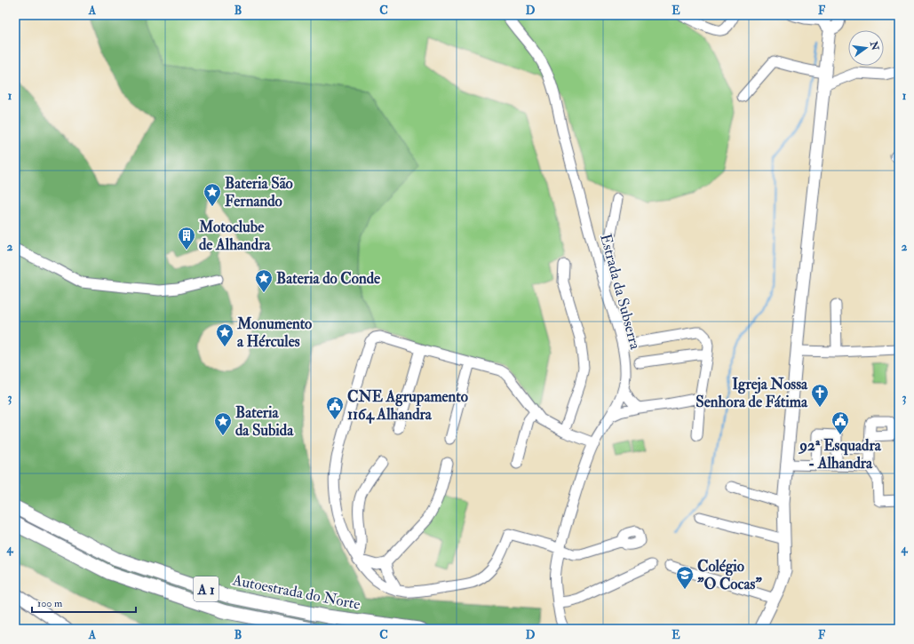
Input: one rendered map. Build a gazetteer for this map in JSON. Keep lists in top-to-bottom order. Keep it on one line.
{"streets":{"highway":["A 1","Autoestrada do Norte"],"street":["Estrada da Subserra"]},"places":{"place":["Bateria São Fernando","Bateria do Conde","Monumento a Hércules","Bateria da Subida"],"building":["Motoclube de Alhandra"],"church":["Igreja Nossa Senhora de Fátima"],"public building":["CNE Agrupamento 1164 Alhandra","92ª Esquadra - Alhandra"],"school or university":["Colégio \"O Cocas\""]},"scale_bar":"100 m","north":"right","grid":{"columns":["A","B","C","D","E","F"],"rows":["1","2","3","4"]}}
